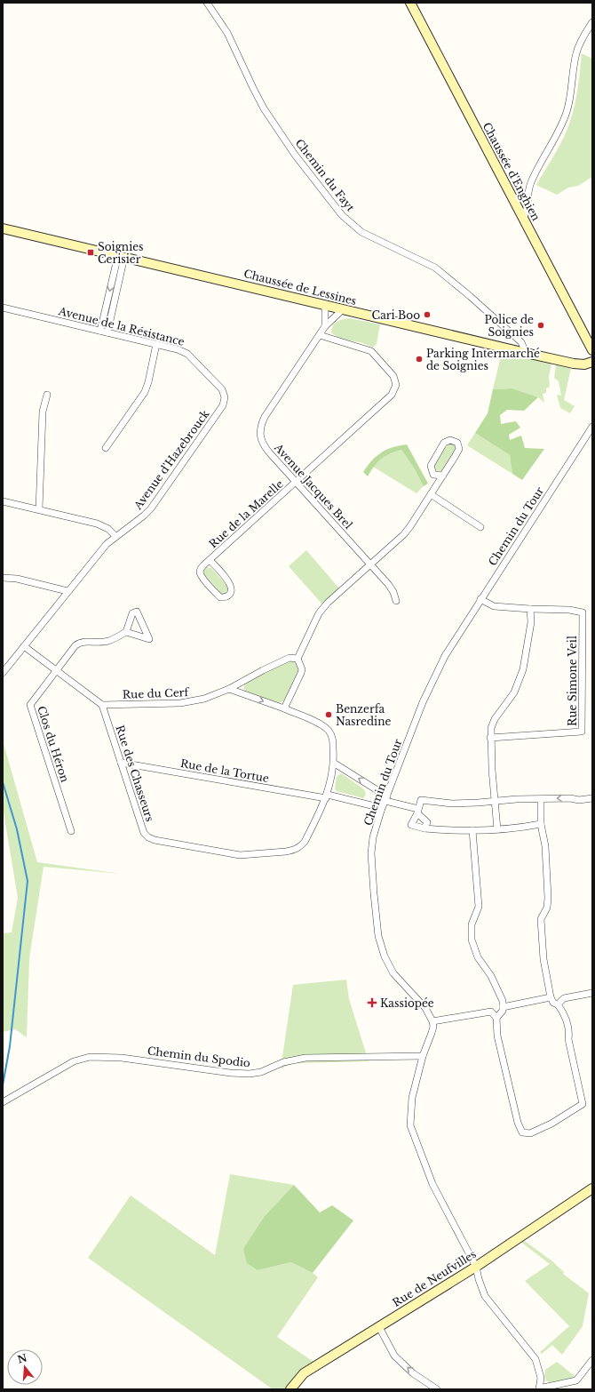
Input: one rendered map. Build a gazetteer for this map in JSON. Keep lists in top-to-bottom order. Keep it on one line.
{"streets":{"main road":["Chaussée d'Enghien","Chaussée de Lessines","Rue de Neufvilles"],"street":["Chemin du Fayt","Avenue de la Résistance","Avenue d'Hazebrouck","Avenue Jacques Brel","Rue de la Marelle","Chemin du Tour","Rue Simone Veil","Rue du Cerf","Clos du Héron","Rue de la Tortue","Rue des Chasseurs","Chemin du Spodio"]},"crossings":[["Chemin du Fayt","Chaussée de Lessines"],["Chaussée de Lessines","Avenue de la Résistance"],["Chaussée de Lessines","Avenue Jacques Brel"],["Avenue de la Résistance","Avenue d'Hazebrouck"],["Avenue Jacques Brel","Rue de la Marelle"],["Chemin du Tour","Rue de la Tortue"],["Rue du Cerf","Rue des Chasseurs"],["Rue de la Tortue","Rue des Chasseurs"]],"places":{"transit":["Soignies Cerisier"],"other":["Cari Boo","Police de Soignies","Parking Intermarché de Soignies","Benzerfa Nasredine"],"health":["Kassiopée"]},"north":"top"}
